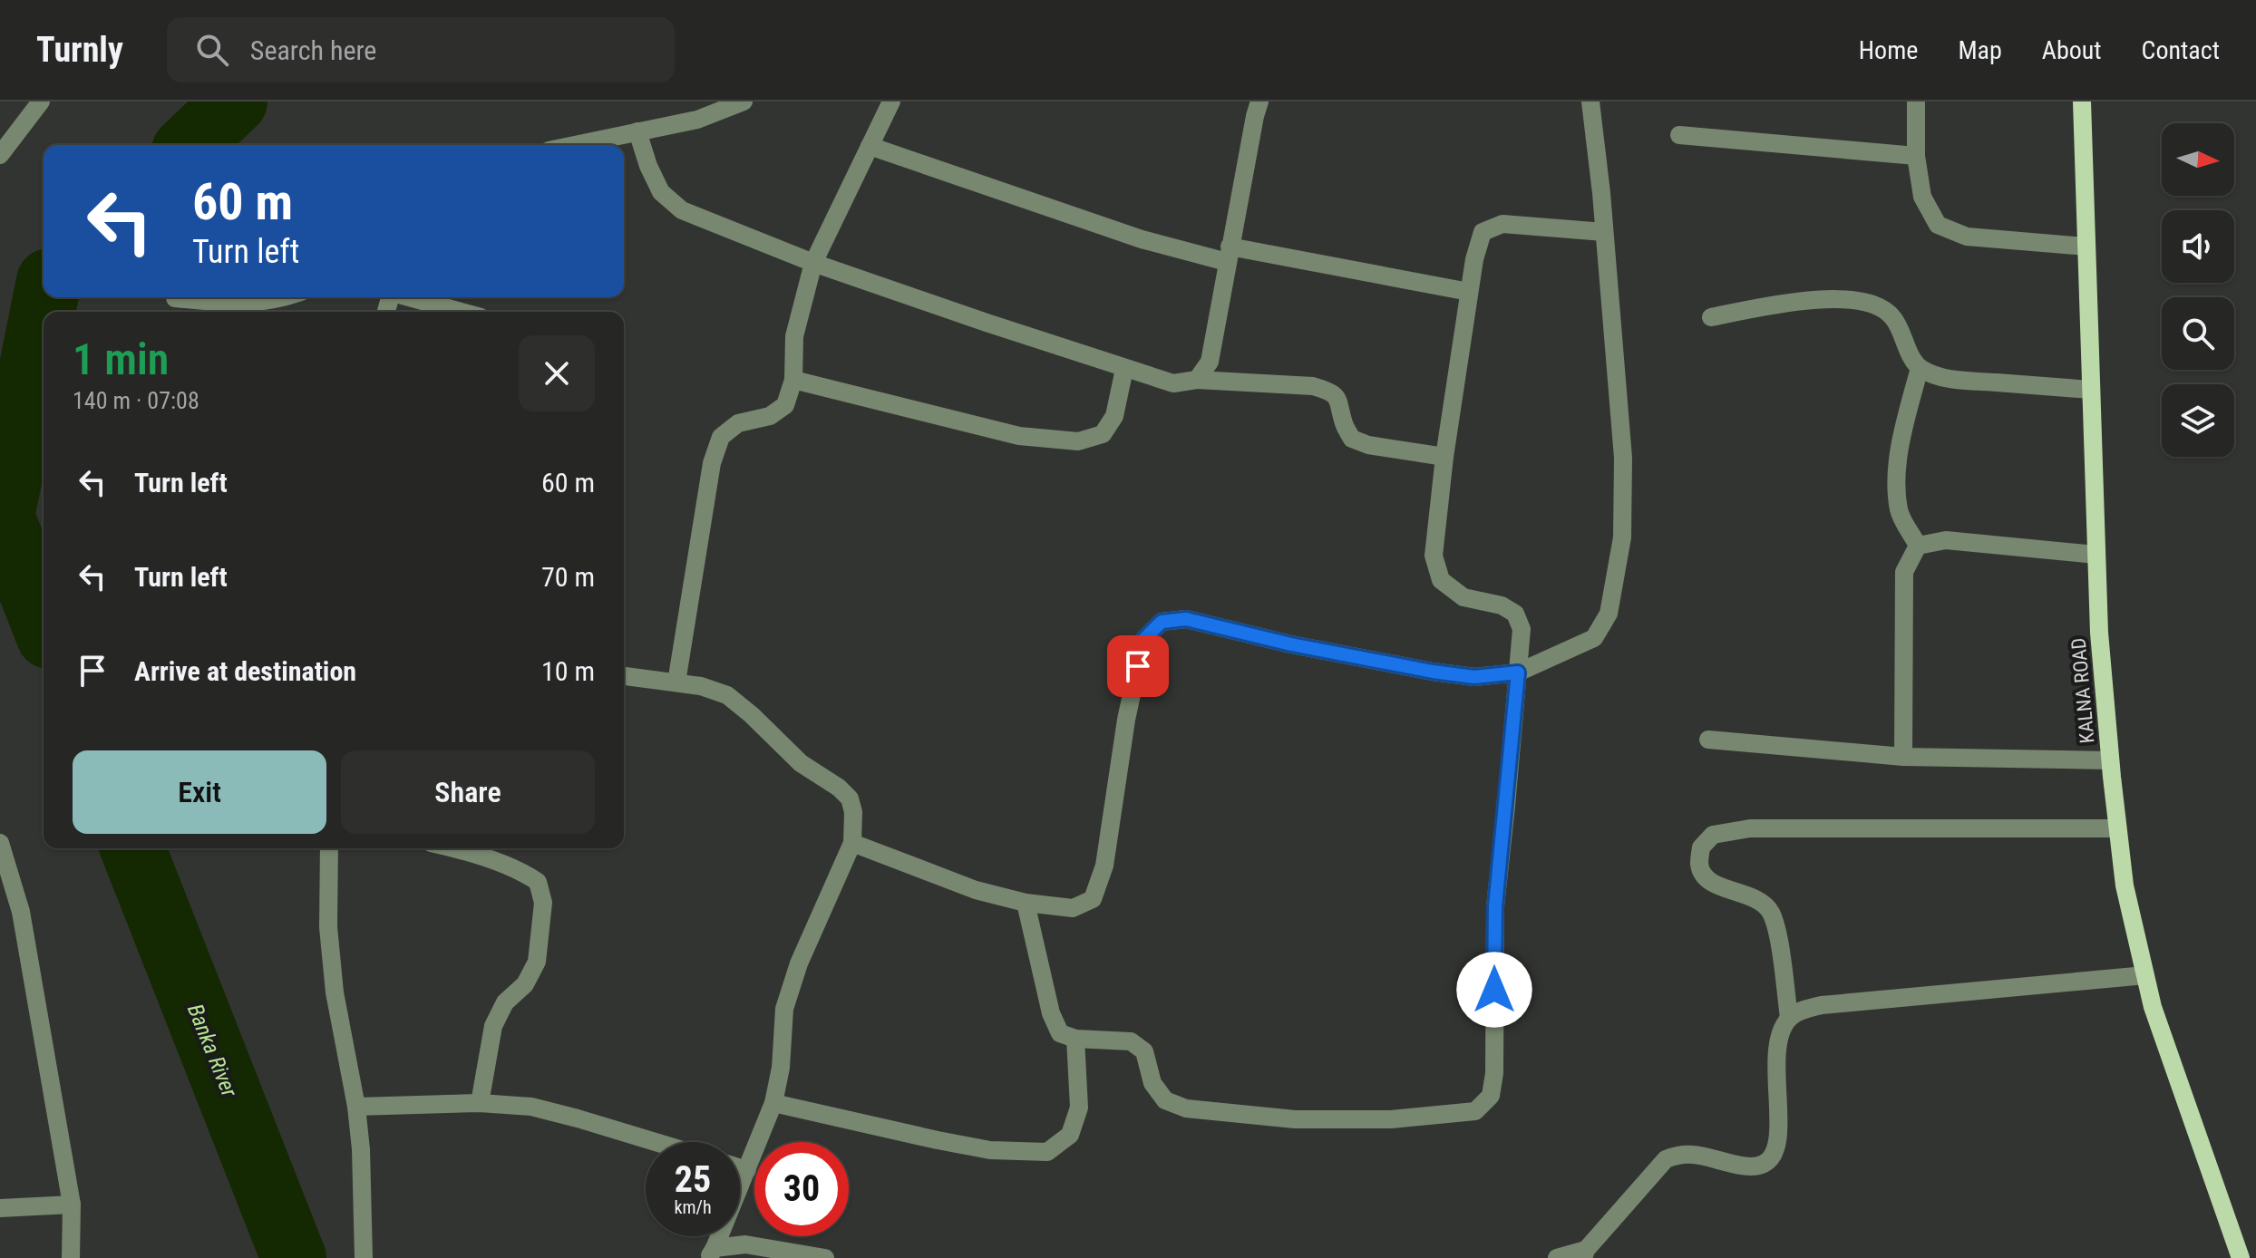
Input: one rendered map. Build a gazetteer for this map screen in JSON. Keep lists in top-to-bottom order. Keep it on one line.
{"streets":{"main road":["KALNA ROAD"]},"water":["Banka River"],"north":"right","page":{"header":"Turnly","search":"Search here","nav":["Home","Map","About","Contact"],"turn":["60 m","Turn left"],"heading":["1 min","140 m · 07:08"],"list":[{"name":"Turn left","value":"60 m"},{"name":"Turn left","value":"70 m"},{"name":"Arrive at destination","value":"10 m"}],"buttons":["Exit","Share"],"speed":"25 km/h","limit":"30"}}
